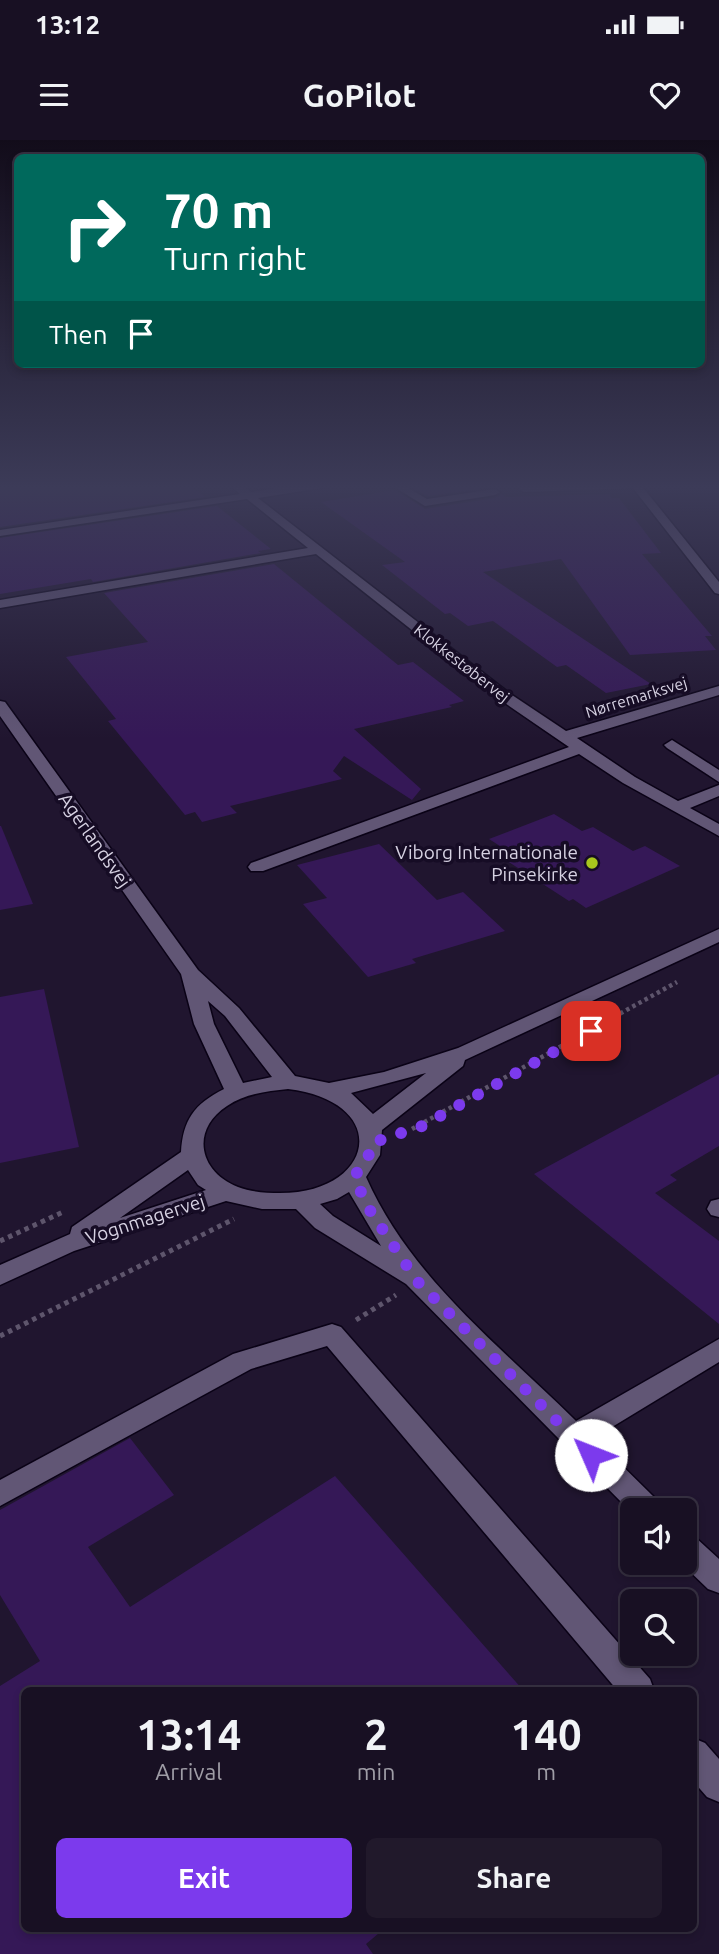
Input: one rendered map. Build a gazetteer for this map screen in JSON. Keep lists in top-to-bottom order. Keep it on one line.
{"streets":{"street":["Klokkestøbervej","Nørremarksvej","Agerlandsvej","Vognmagervej"]},"crossings":[["Klokkestøbervej","Nørremarksvej"],["Agerlandsvej","Vognmagervej"]],"places":["Viborg Internationale Pinsekirke"],"page":{"status":"13:12","header":"GoPilot","turn":["70 m","Turn right"],"then":"Then","eta":["13:14","Arrival","2","min","140","m"],"buttons":["Exit","Share"]}}
